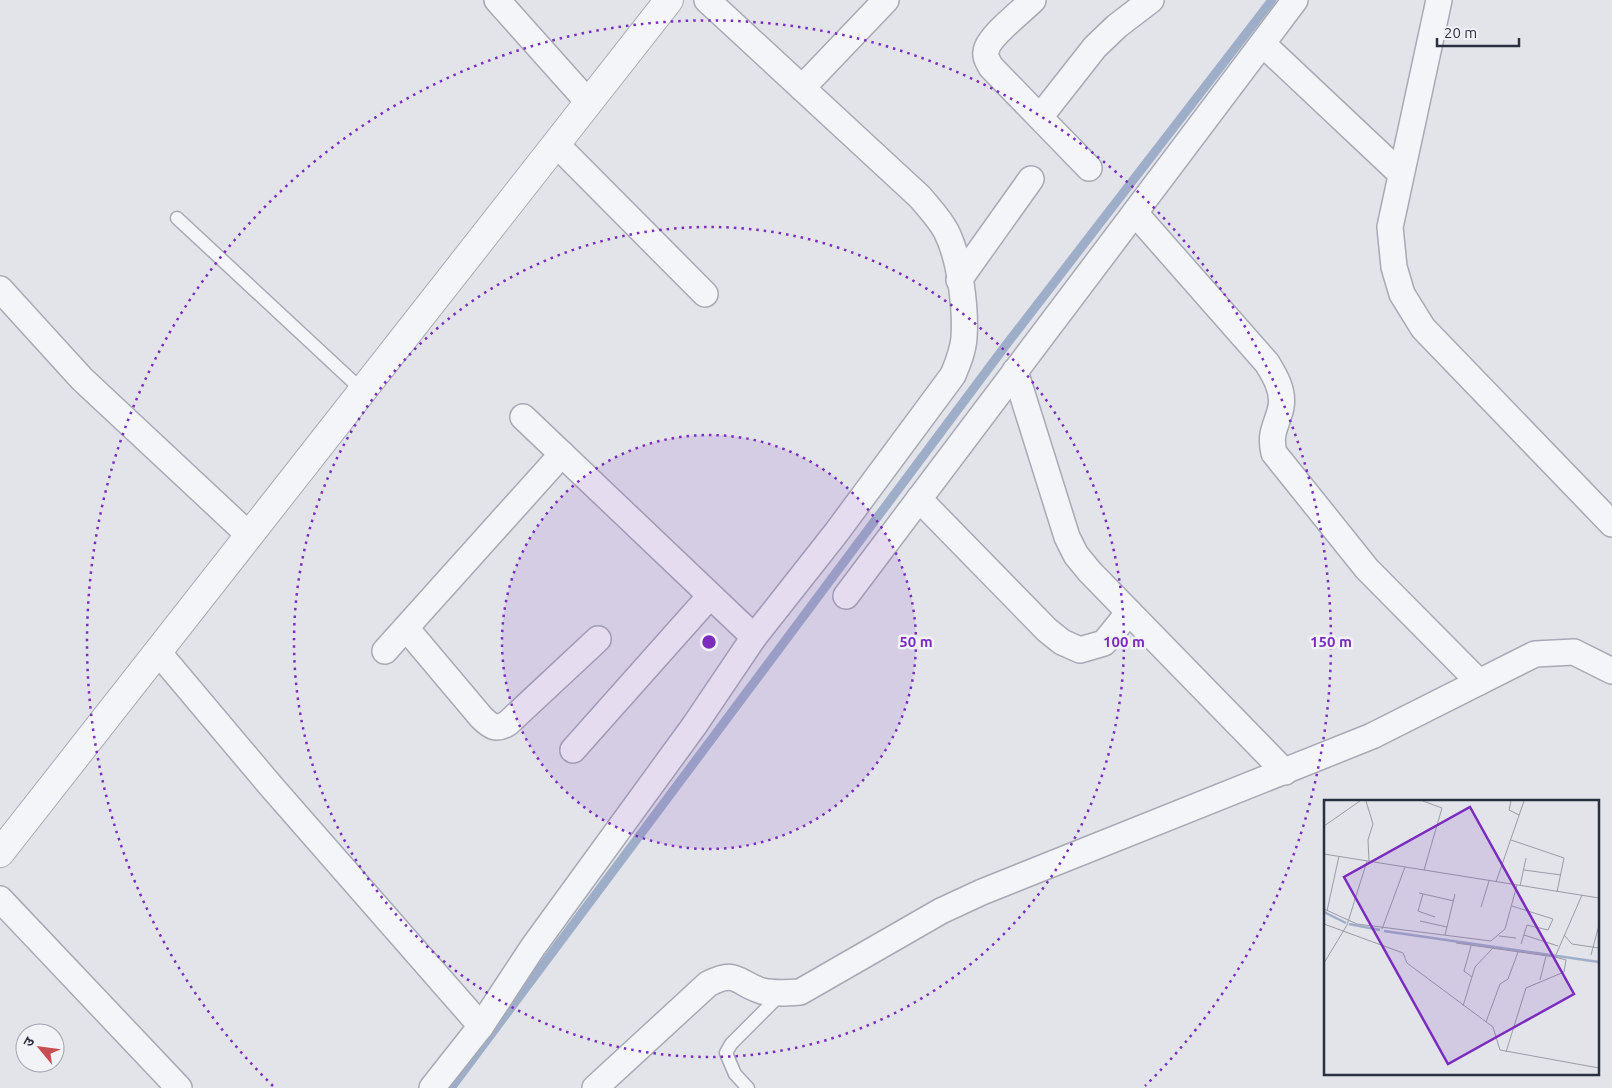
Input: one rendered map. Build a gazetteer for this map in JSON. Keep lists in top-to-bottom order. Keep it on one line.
{"scale_bar":"20 m","north":"top left","rings":["50 m","100 m","150 m"]}
